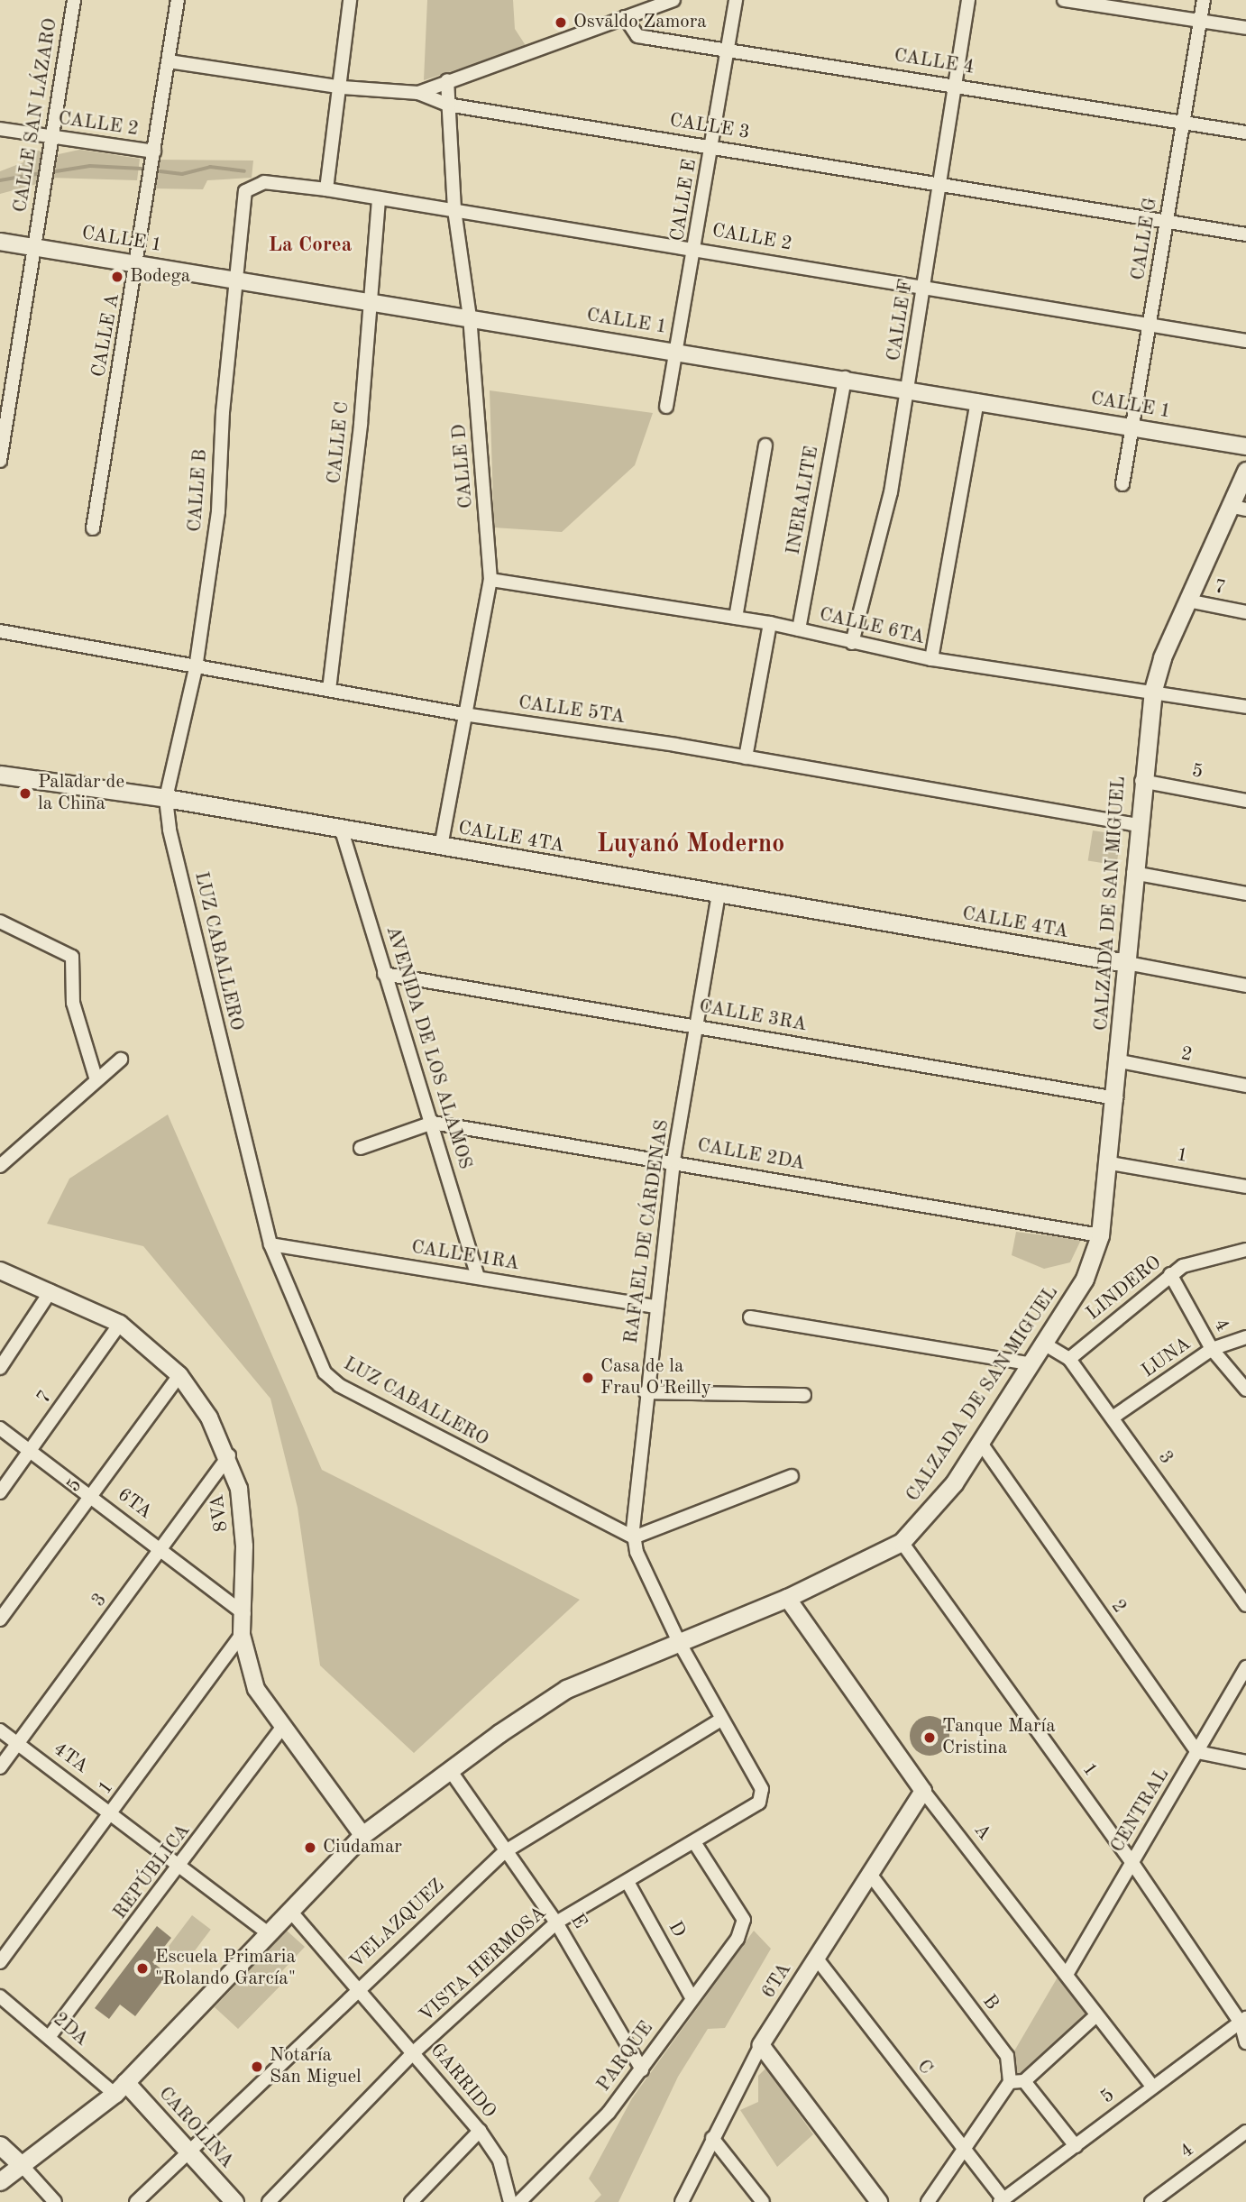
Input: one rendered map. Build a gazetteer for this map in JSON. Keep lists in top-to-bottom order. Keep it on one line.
{"streets":{"main road":["CALLE 4TA","CALZADA DE SAN MIGUEL","CAROLINA"],"street":["CALLE 4","CALLE SAN LÁZARO","CALLE 2","CALLE 3","CALLE E","CALLE G","CALLE 1","CALLE F","CALLE A","CALLE C","CALLE D","CALLE B","INERALITE","7","CALLE 6TA","CALLE 5TA","5","LUZ CABALLERO","CALLE 3RA","AVENIDA DE LOS ALAMOS","2","CALLE 2DA","1","RAFAEL DE CÁRDENAS","CALLE 1RA","LINDERO","4","LUNA","3","6TA","8VA","4TA","CENTRAL","A","REPÚBLICA","E","VELAZQUEZ","D","VISTA HERMOSA","B","2DA","PARQUE","C","GARRIDO"]},"crossings":[["CALLE 4","CALLE E"],["CALLE 4","CALLE G"],["CALLE 4","CALLE F"],["CALLE SAN LÁZARO","CALLE 2"],["CALLE SAN LÁZARO","CALLE 1"],["CALLE 2","CALLE E"],["CALLE 2","CALLE G"],["CALLE 2","CALLE F"],["CALLE 2","CALLE A"],["CALLE 2","CALLE C"],["CALLE 2","CALLE D"],["CALLE 2","CALLE B"],["CALLE 3","CALLE E"],["CALLE 3","CALLE G"],["CALLE 3","CALLE F"],["CALLE 3","CALLE A"],["CALLE 3","CALLE D"],["CALLE E","CALLE 1"],["CALLE G","CALLE 1"],["CALLE 1","CALLE F"],["CALLE 1","CALLE A"],["CALLE 1","CALLE C"],["CALLE 1","CALLE D"],["CALLE 1","CALLE B"],["CALLE 1","INERALITE"],["CALLE F","CALLE 6TA"],["CALLE C","CALLE 5TA"],["CALLE D","CALLE 6TA"],["CALLE D","CALLE 5TA"],["CALLE D","CALLE 4TA"],["CALLE B","CALLE 5TA"],["CALLE B","CALLE 4TA"],["CALLE B","LUZ CABALLERO"],["INERALITE","CALLE 6TA"],["7","CALZADA DE SAN MIGUEL"],["7","6TA"],["7","8VA"],["CALLE 6TA","CALZADA DE SAN MIGUEL"],["CALLE 5TA","CALZADA DE SAN MIGUEL"],["5","CALZADA DE SAN MIGUEL"],["5","1"],["5","6TA"],["5","8VA"],["5","A"],["5","C"],["CALLE 4TA","CALZADA DE SAN MIGUEL"],["CALLE 4TA","LUZ CABALLERO"],["CALLE 4TA","AVENIDA DE LOS ALAMOS"],["CALLE 4TA","RAFAEL DE CÁRDENAS"],["CALZADA DE SAN MIGUEL","CALLE 3RA"],["CALZADA DE SAN MIGUEL","2"],["CALZADA DE SAN MIGUEL","CALLE 2DA"],["CALZADA DE SAN MIGUEL","1"],["CALZADA DE SAN MIGUEL","RAFAEL DE CÁRDENAS"],["CALZADA DE SAN MIGUEL","3"],["CALZADA DE SAN MIGUEL","8VA"],["CALZADA DE SAN MIGUEL","4TA"],["CALZADA DE SAN MIGUEL","A"],["CALZADA DE SAN MIGUEL","E"],["CALZADA DE SAN MIGUEL","2DA"],["CALZADA DE SAN MIGUEL","GARRIDO"],["CALZADA DE SAN MIGUEL","CAROLINA"],["LUZ CABALLERO","RAFAEL DE CÁRDENAS"],["LUZ CABALLERO","CALLE 1RA"],["CALLE 3RA","AVENIDA DE LOS ALAMOS"],["CALLE 3RA","RAFAEL DE CÁRDENAS"],["AVENIDA DE LOS ALAMOS","CALLE 2DA"],["AVENIDA DE LOS ALAMOS","CALLE 1RA"],["2","CENTRAL"],["CALLE 2DA","RAFAEL DE CÁRDENAS"],["1","8VA"],["1","4TA"],["1","CENTRAL"],["RAFAEL DE CÁRDENAS","CALLE 1RA"],["LINDERO","4"],["LINDERO","3"],["4","LUNA"],["LUNA","3"],["3","6TA"],["3","8VA"],["3","4TA"],["6TA","8VA"],["6TA","A"],["6TA","B"],["6TA","C"],["8VA","REPÚBLICA"],["4TA","REPÚBLICA"],["CENTRAL","A"],["REPÚBLICA","2DA"],["E","VELAZQUEZ"],["E","VISTA HERMOSA"],["E","PARQUE"],["VELAZQUEZ","VISTA HERMOSA"],["VELAZQUEZ","GARRIDO"],["VELAZQUEZ","CAROLINA"],["D","VISTA HERMOSA"],["D","PARQUE"],["VISTA HERMOSA","PARQUE"],["VISTA HERMOSA","GARRIDO"],["2DA","CAROLINA"]],"districts":["La Corea","Luyanó Moderno"],"places":["Osvaldo Zamora","Bodega","Paladar de la China","Casa de la Frau O'Reilly","Tanque María Cristina","Ciudamar","Escuela Primaria \"Rolando García\"","Notaría San Miguel"]}
